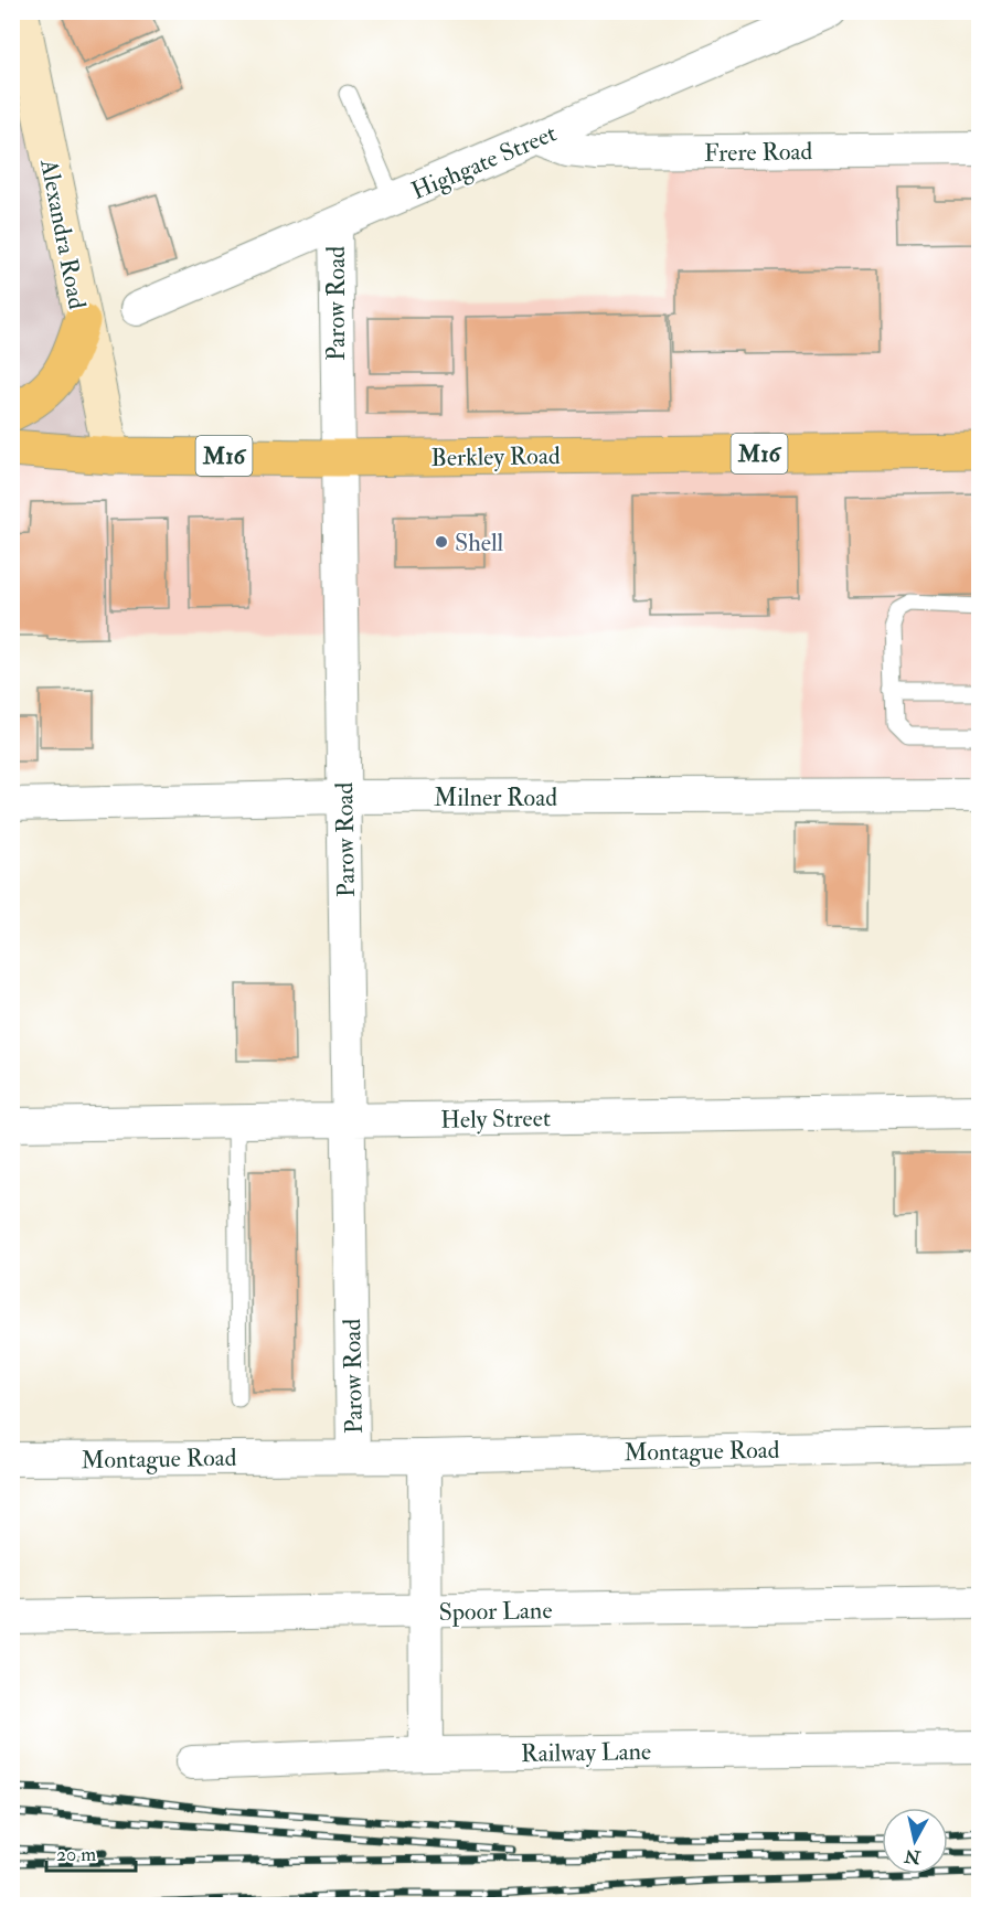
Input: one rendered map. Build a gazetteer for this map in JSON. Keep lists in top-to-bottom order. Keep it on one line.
{"streets":{"main road":["M16","Berkley Road"],"street":["Frere Road","Highgate Street","Alexandra Road","Parow Road","Milner Road","Hely Street","Montague Road","Spoor Lane","Railway Lane"]},"crossings":[["Frere Road","Highgate Street"],["Highgate Street","Parow Road"],["Alexandra Road","Berkley Road"],["Parow Road","Berkley Road"],["Parow Road","Milner Road"],["Parow Road","Hely Street"],["Parow Road","Montague Road"]],"places":["Shell"],"scale_bar":"20 m","north":"bottom"}
